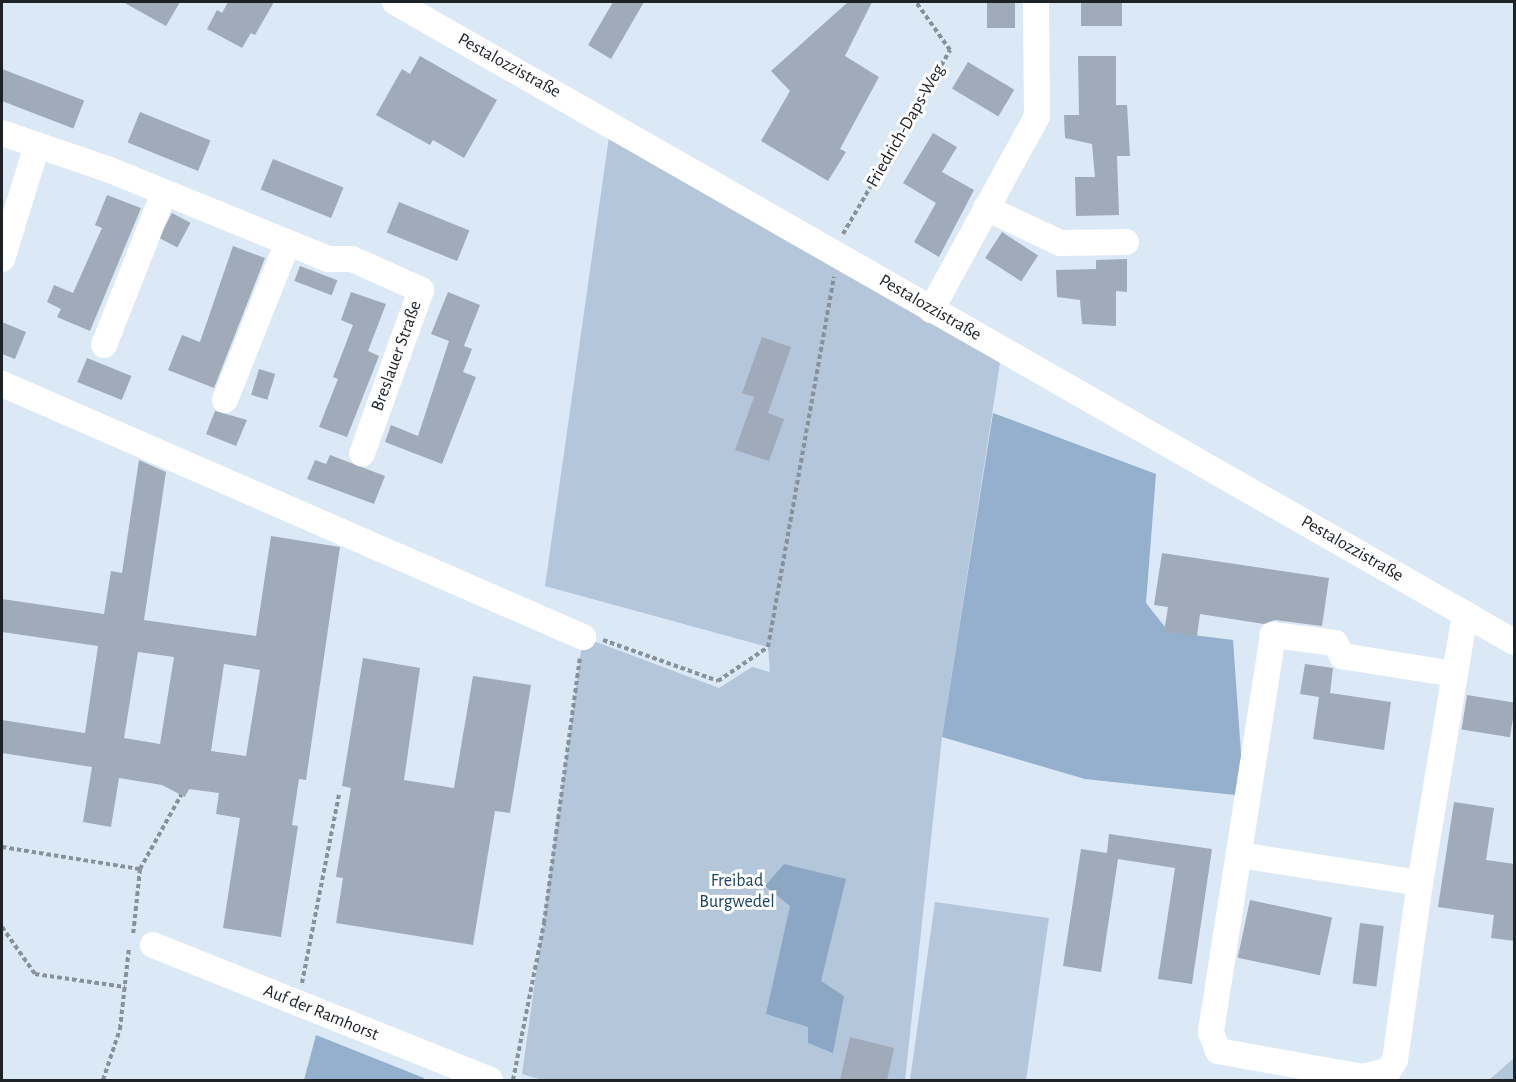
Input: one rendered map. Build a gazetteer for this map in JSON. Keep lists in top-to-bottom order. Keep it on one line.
{"streets":{"street":["Pestalozzistraße","Breslauer Straße","Auf der Ramhorst"],"path":["Friedrich-Daps-Weg"]},"crossings":[["Pestalozzistraße","Friedrich-Daps-Weg"]],"parks":["Freibad Burgwedel"]}
